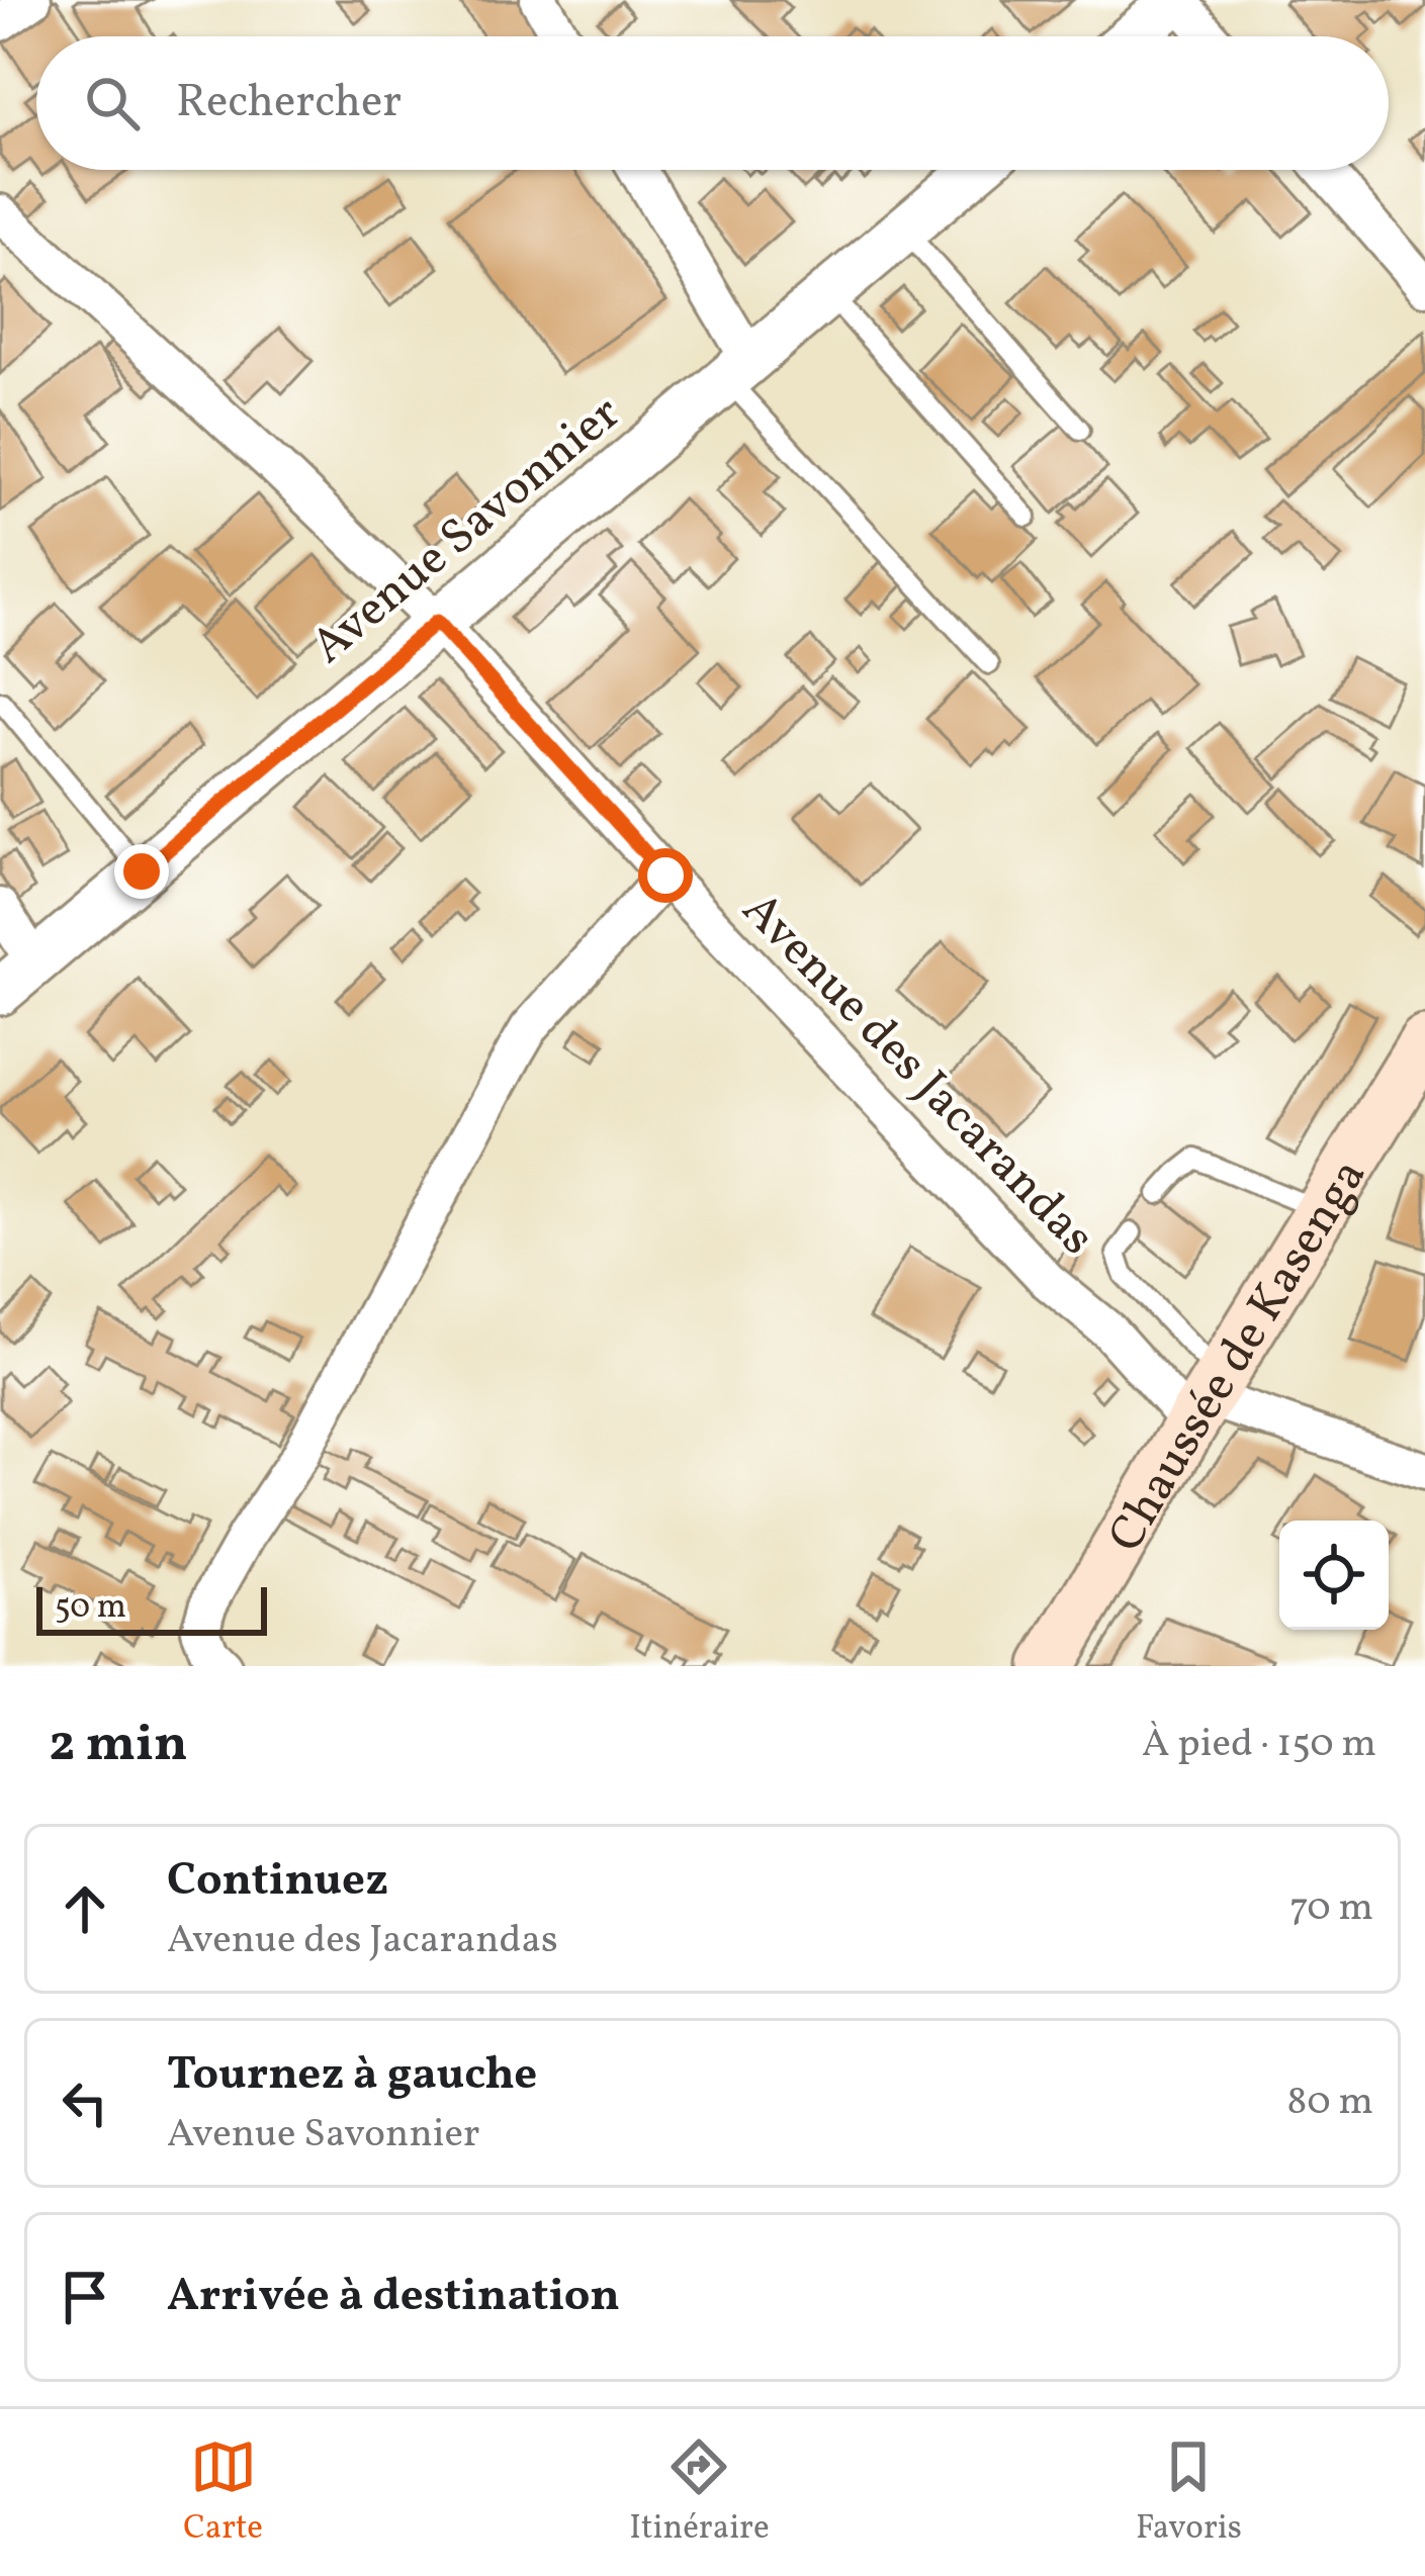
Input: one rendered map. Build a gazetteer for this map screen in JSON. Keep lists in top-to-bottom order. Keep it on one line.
{"streets":{"main road":["Chaussée de Kasenga"],"street":["Avenue Savonnier","Avenue des Jacarandas"]},"crossings":[["Avenue Savonnier","Avenue des Jacarandas"],["Avenue des Jacarandas","Chaussée de Kasenga"]],"scale_bar":"50 m","page":{"search":"Rechercher","scale":"50 m","heading":["2 min","À pied · 150 m"],"list":[["Continuez","Avenue des Jacarandas","70 m"],["Tournez à gauche","Avenue Savonnier","80 m"],"Arrivée à destination"],"nav":["Carte","Itinéraire","Favoris"]}}
